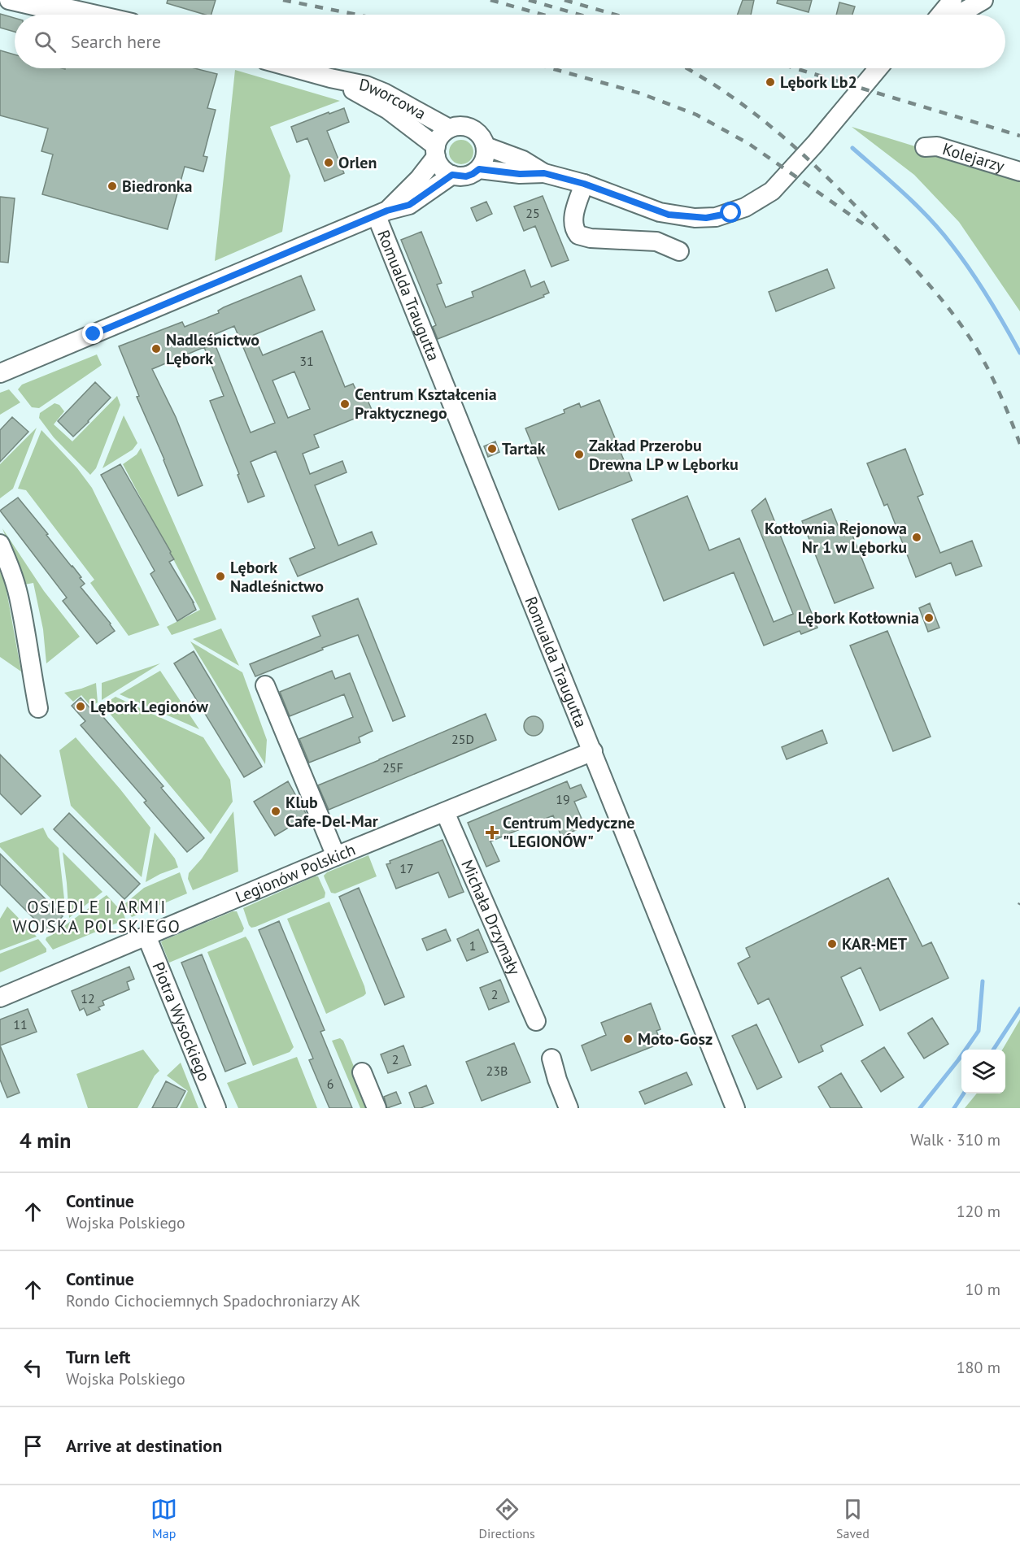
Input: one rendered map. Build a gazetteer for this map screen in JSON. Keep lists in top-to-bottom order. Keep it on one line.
{"streets":{"street":["Dworcowa","Kolejarzy","Romualda Traugutta","Legionów Polskich","Michała Drzymały","Piotra Wysockiego"]},"crossings":[["Romualda Traugutta","Legionów Polskich"],["Legionów Polskich","Michała Drzymały"],["Legionów Polskich","Piotra Wysockiego"]],"districts":["OSIEDLE I ARMII WOJSKA POLSKIEGO"],"places":{"other":["Lębork Lb2","Orlen","Biedronka","Nadleśnictwo Lębork","Centrum Kształcenia Praktycznego","Tartak","Zakład Przerobu Drewna LP w Lęborku","Kotłownia Rejonowa Nr 1 w Lęborku","Lębork Nadleśnictwo","Lębork Kotłownia","Lębork Legionów","Klub Cafe-Del-Mar","KAR-MET","Moto-Gosz"],"health":["Centrum Medyczne \"LEGIONÓW\""]},"house_numbers":["25","31","25D","25F","19","17","1","2","12","11","2","23B","6"],"page":{"search":"Search here","heading":["4 min","Walk · 310 m"],"list":[["Continue","Wojska Polskiego","120 m"],["Continue","Rondo Cichociemnych Spadochroniarzy AK","10 m"],["Turn left","Wojska Polskiego","180 m"],"Arrive at destination"],"nav":["Map","Directions","Saved"]}}
